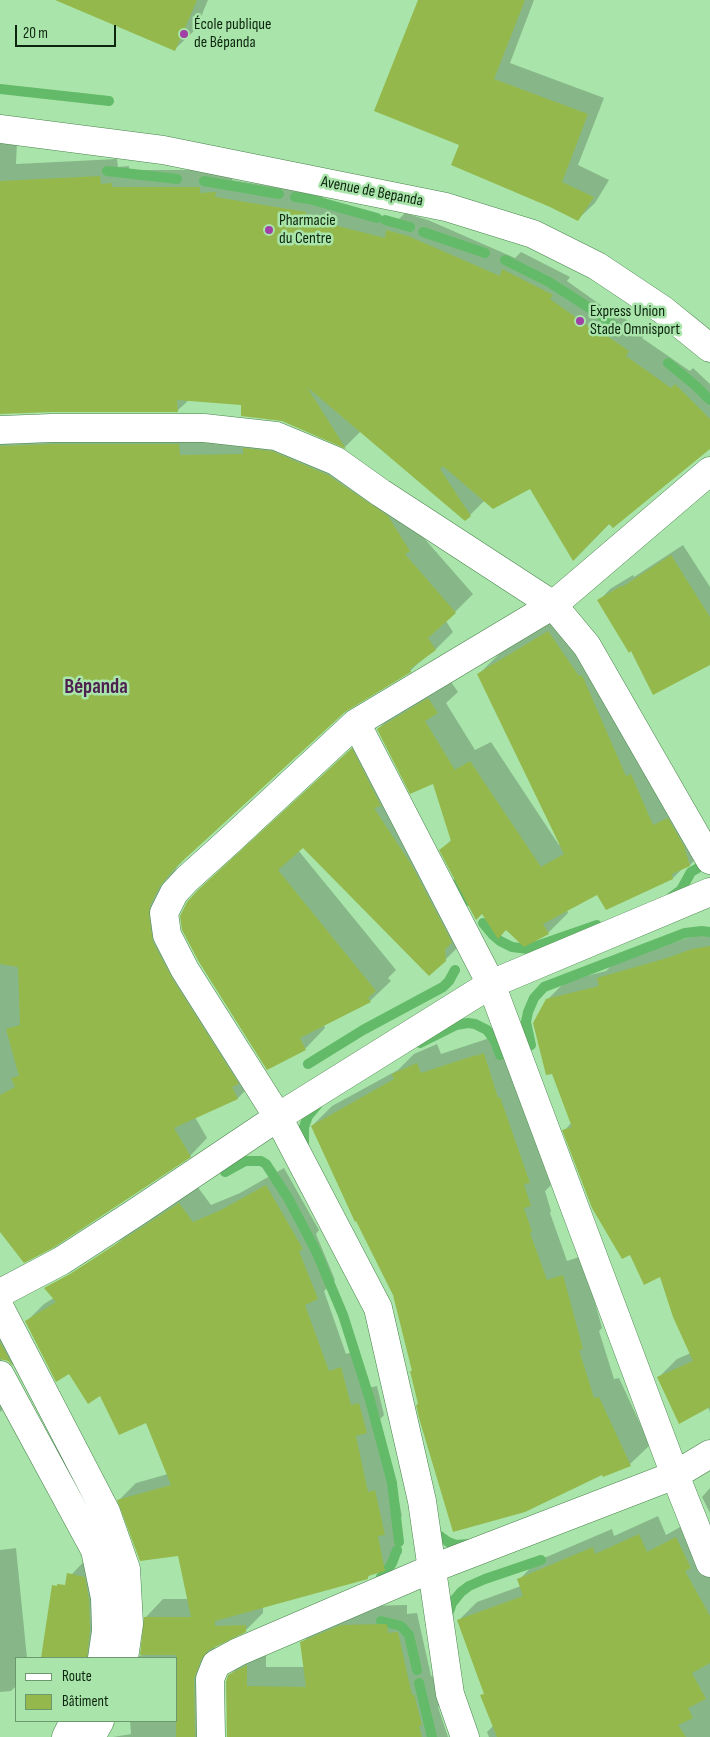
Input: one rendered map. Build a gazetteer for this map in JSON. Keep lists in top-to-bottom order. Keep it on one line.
{"streets":{"street":["Avenue de Bepanda"]},"districts":["Bépanda"],"places":["École publique de Bépanda","Pharmacie du Centre","Express Union Stade Omnisport"],"legend":["Route","Bâtiment"],"scale_bar":"20 m"}
